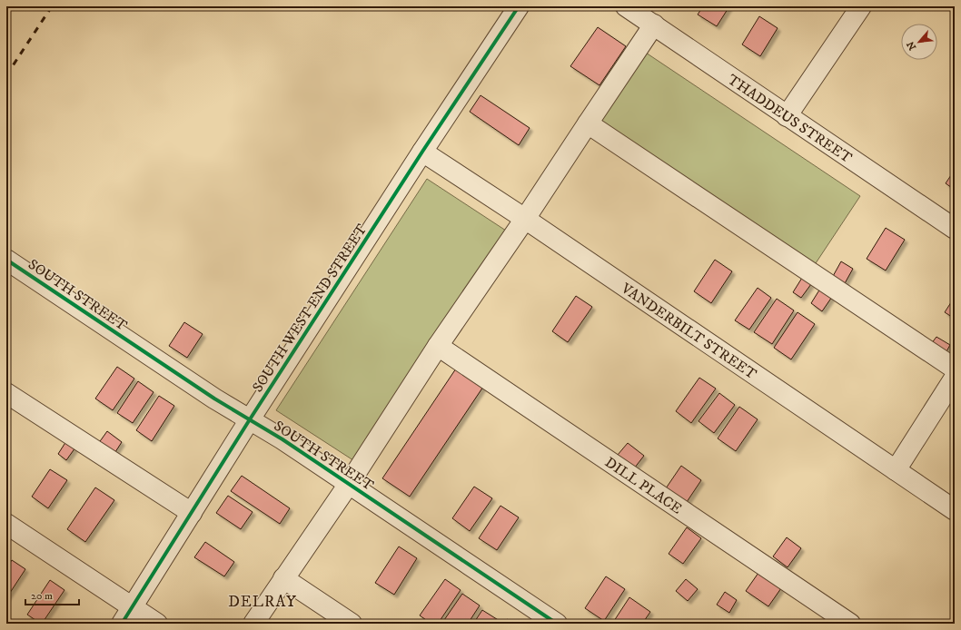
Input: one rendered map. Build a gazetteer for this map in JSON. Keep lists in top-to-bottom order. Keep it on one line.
{"streets":{"street":["THADDEUS STREET","SOUTH STREET","SOUTH WEST END STREET","VANDERBILT STREET","DILL PLACE"]},"crossings":[["SOUTH STREET","SOUTH WEST END STREET"],["SOUTH WEST END STREET","VANDERBILT STREET"]],"districts":["DELRAY"],"scale_bar":"20 m","north":"bottom left"}
